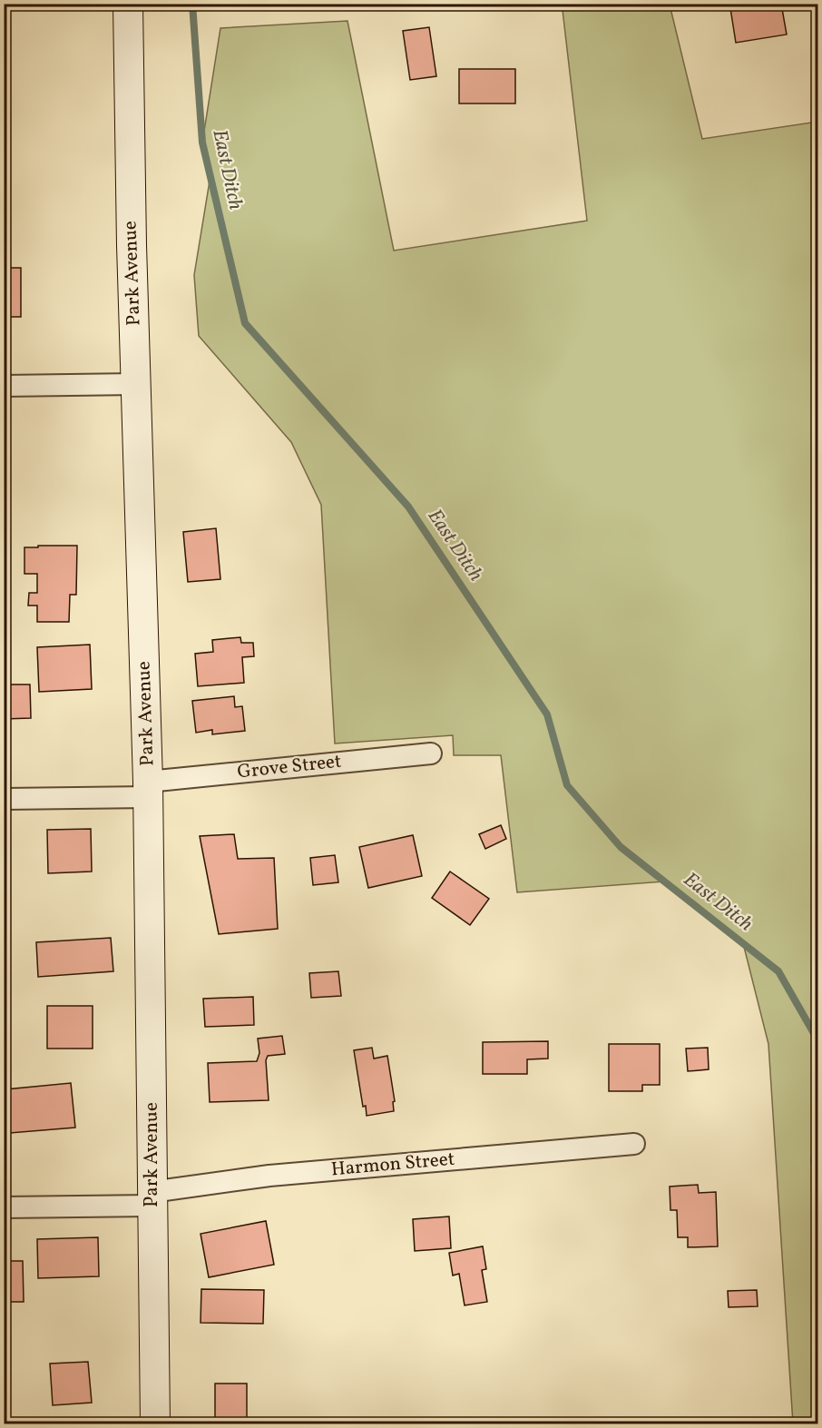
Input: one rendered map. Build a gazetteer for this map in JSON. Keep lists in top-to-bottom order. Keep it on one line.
{"streets":{"street":["Park Avenue","Grove Street","Harmon Street"]},"crossings":[["Park Avenue","Grove Street"],["Park Avenue","Harmon Street"]],"water":["East Ditch"]}
